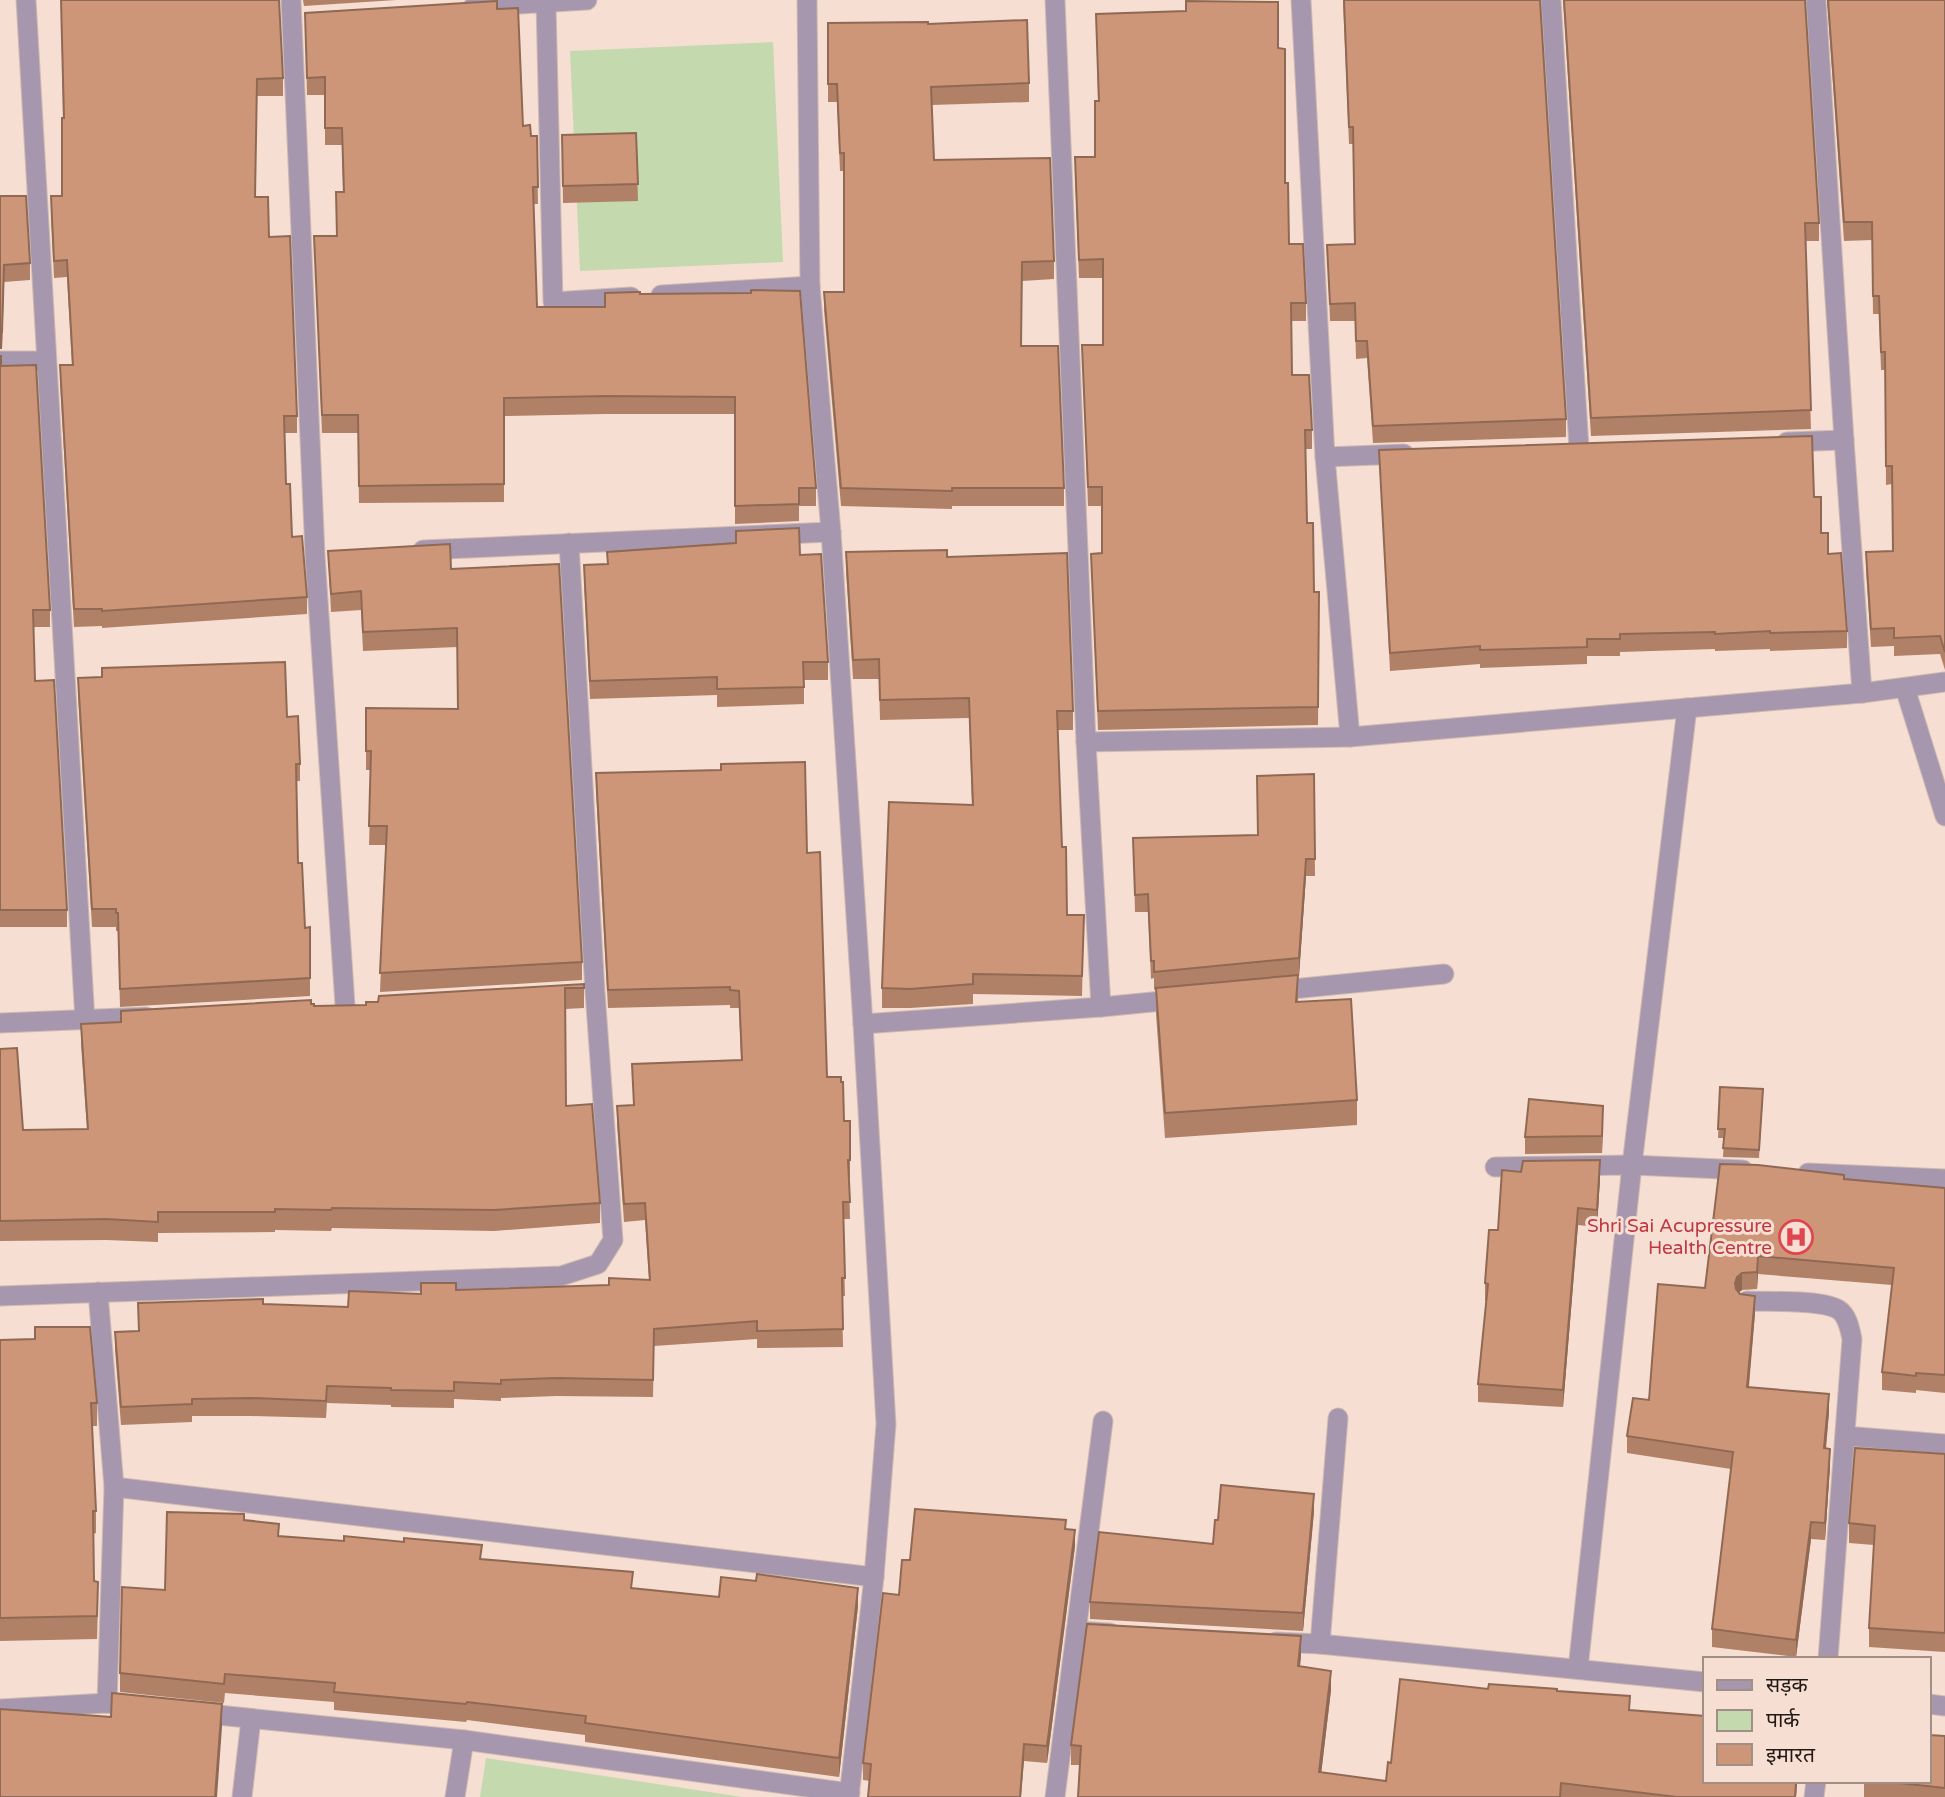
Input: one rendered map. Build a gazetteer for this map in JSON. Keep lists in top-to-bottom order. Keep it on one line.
{"places":{"hospital":["Shri Sai Acupressure Health Centre"]},"legend":["सड़क","पार्क","इमारत"]}
